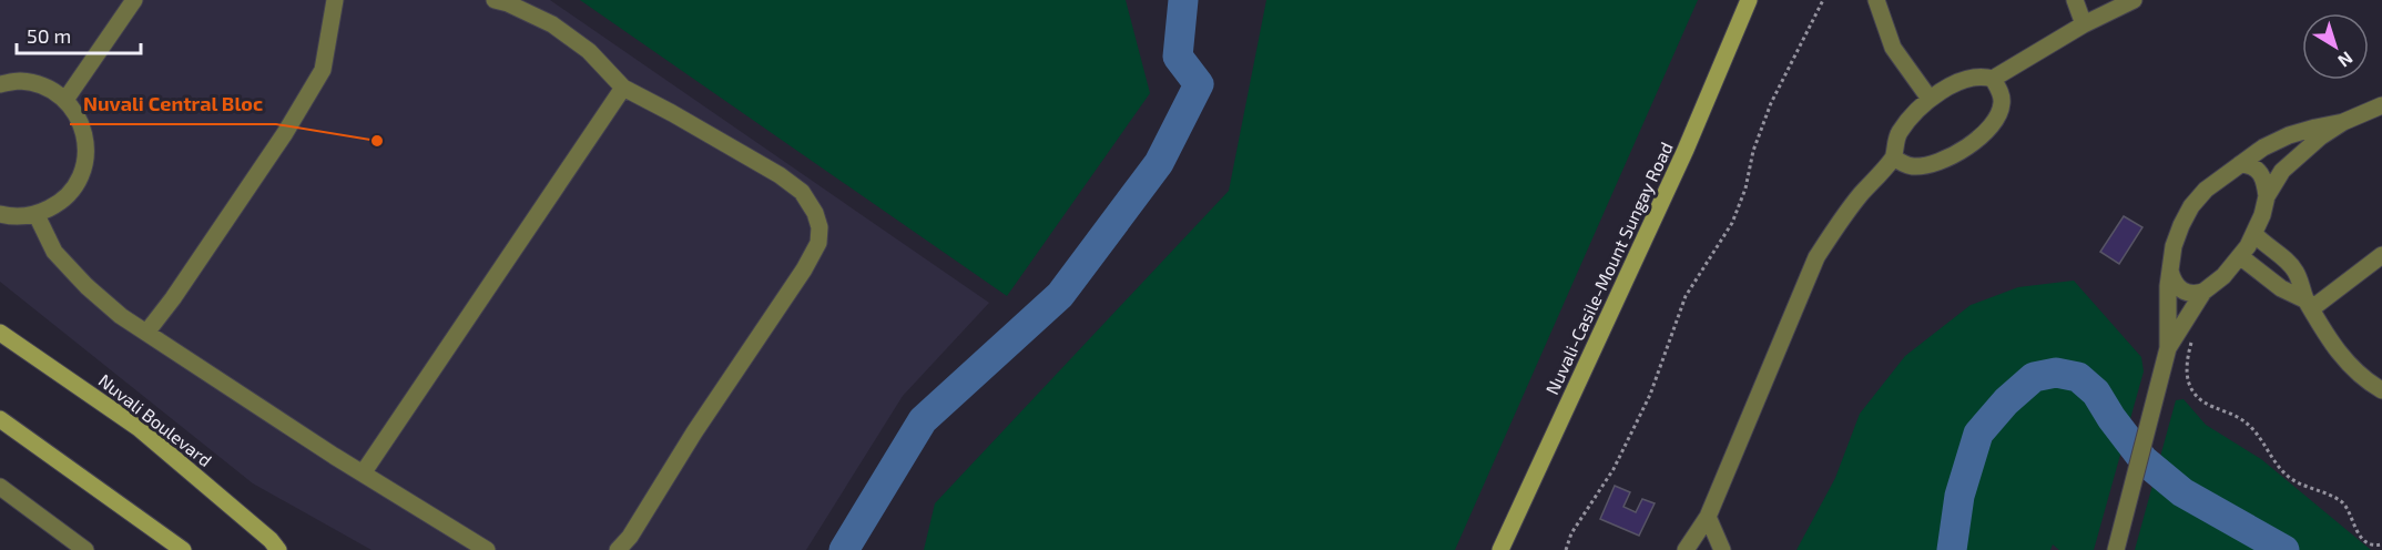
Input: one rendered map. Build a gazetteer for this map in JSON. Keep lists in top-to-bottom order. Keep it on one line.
{"streets":{"main road":["Nuvali-Casile-Mount Sungay Road","Nuvali Boulevard"]},"places":["Nuvali Central Bloc"],"scale_bar":"50 m","north":"bottom right"}
